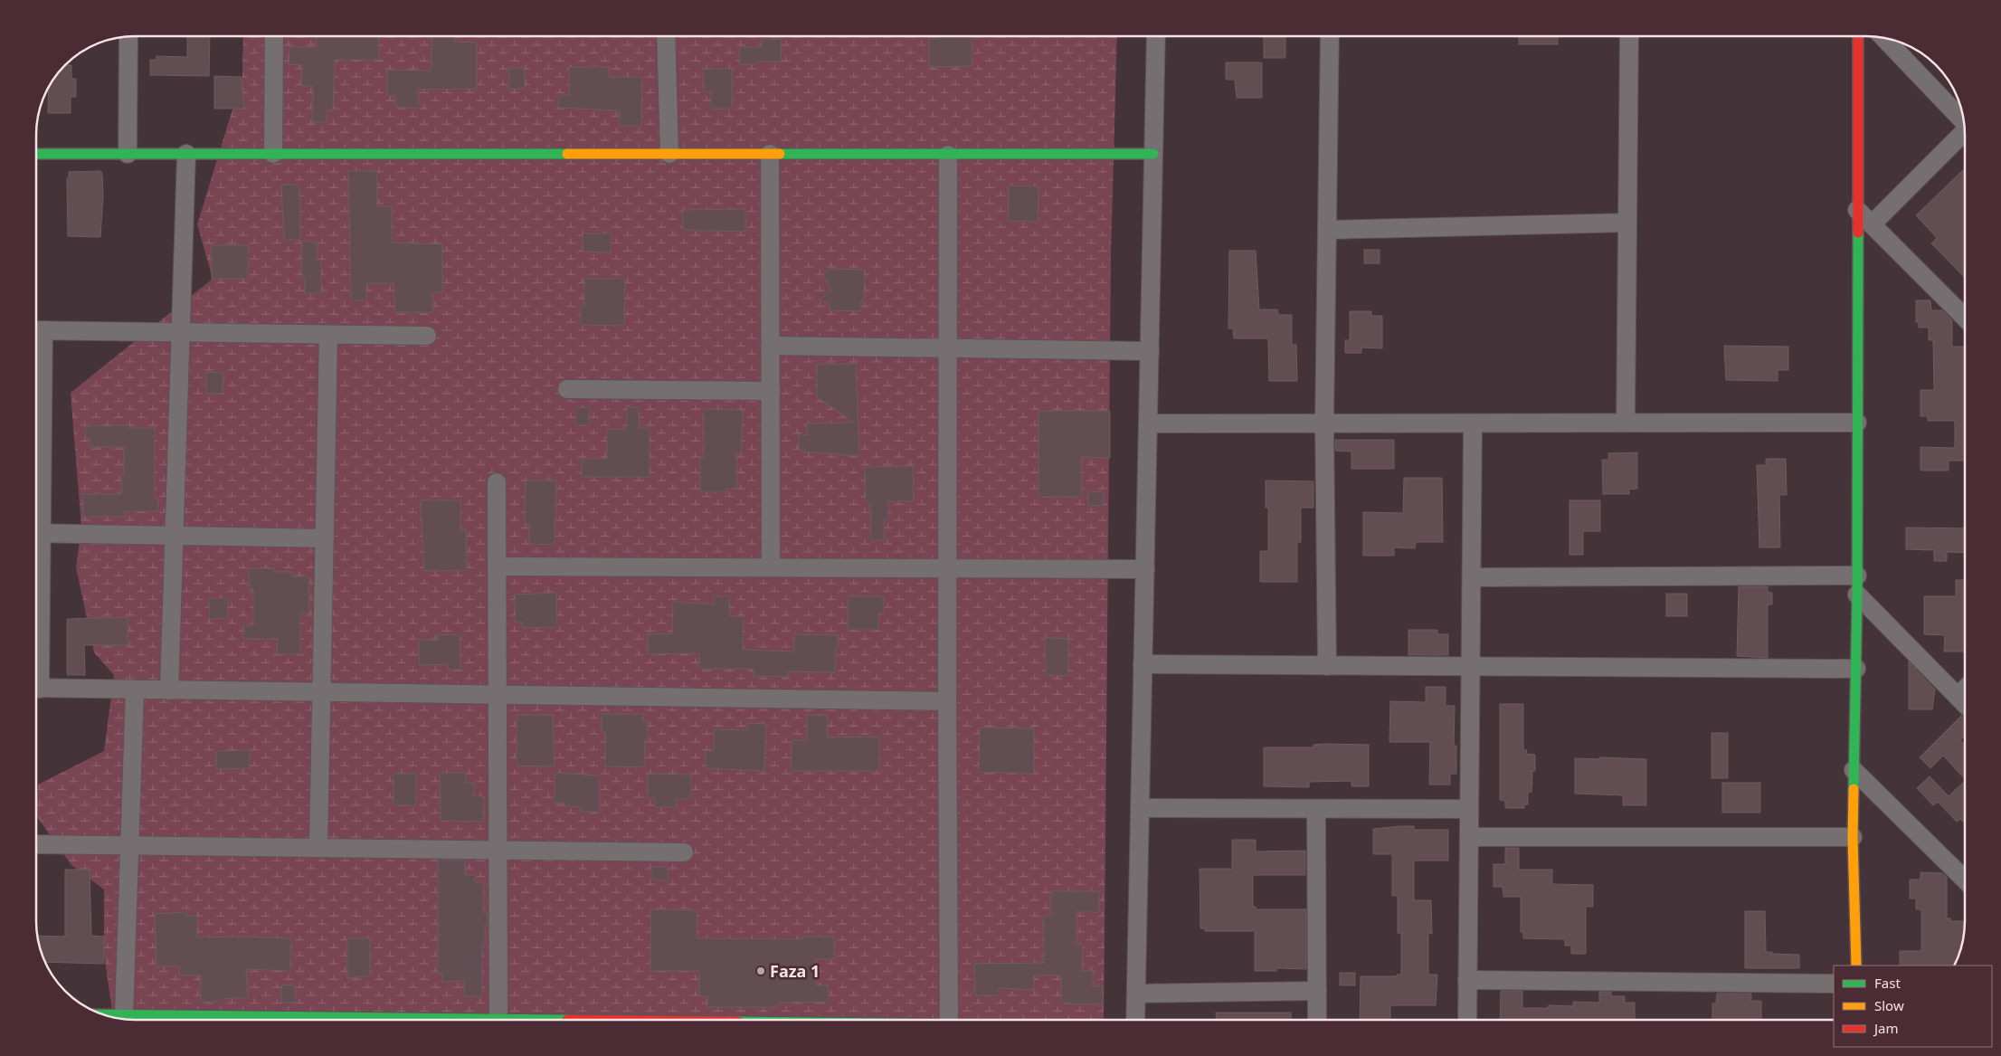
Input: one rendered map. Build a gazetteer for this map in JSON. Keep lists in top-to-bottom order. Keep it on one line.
{"places":["Faza 1"],"legend":["Fast","Slow","Jam"]}
